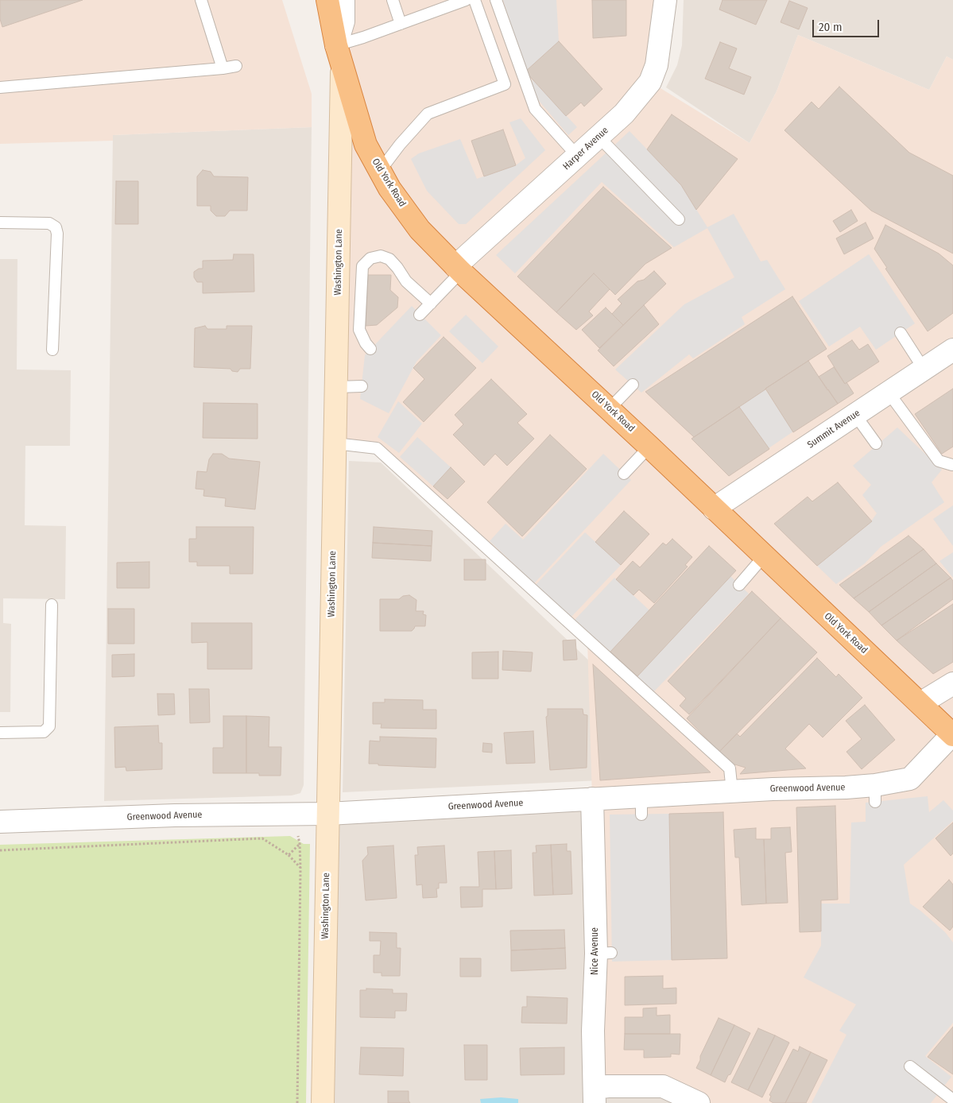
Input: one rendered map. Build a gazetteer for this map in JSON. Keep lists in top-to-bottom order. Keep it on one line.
{"streets":{"highway":["Old York Road"],"main road":["Washington Lane"],"street":["Harper Avenue","Summit Avenue","Greenwood Avenue","Nice Avenue"]},"crossings":[["Harper Avenue","Old York Road"],["Old York Road","Washington Lane"],["Old York Road","Summit Avenue"],["Old York Road","Greenwood Avenue"],["Washington Lane","Greenwood Avenue"],["Greenwood Avenue","Nice Avenue"]],"scale_bar":"20 m"}
